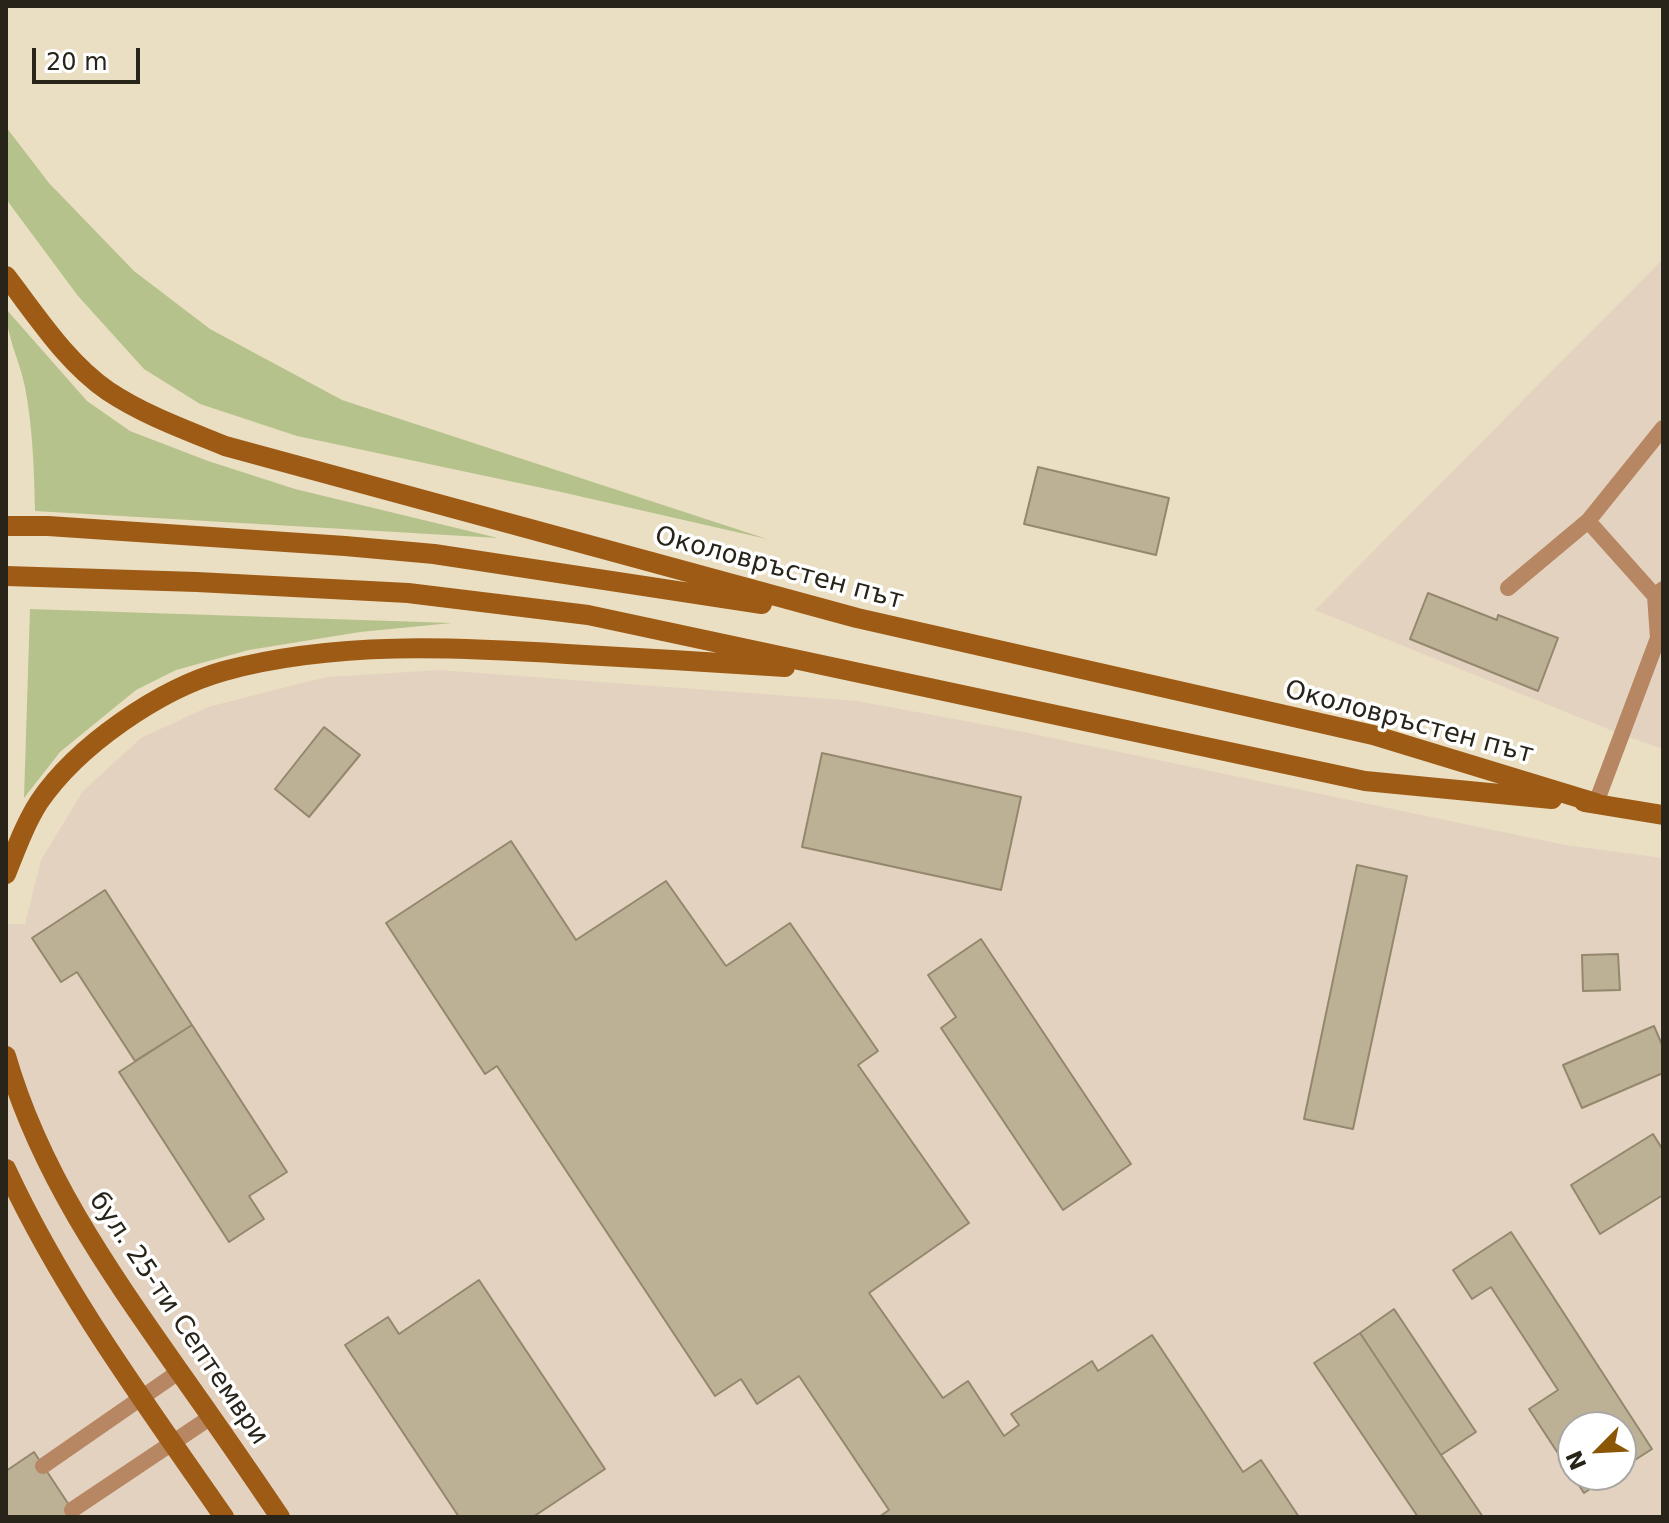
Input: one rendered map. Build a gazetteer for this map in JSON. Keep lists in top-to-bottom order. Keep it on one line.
{"streets":{"main road":["Околовръстен път","бул. 25-ти Септември"]},"scale_bar":"20 m","north":"bottom left"}
